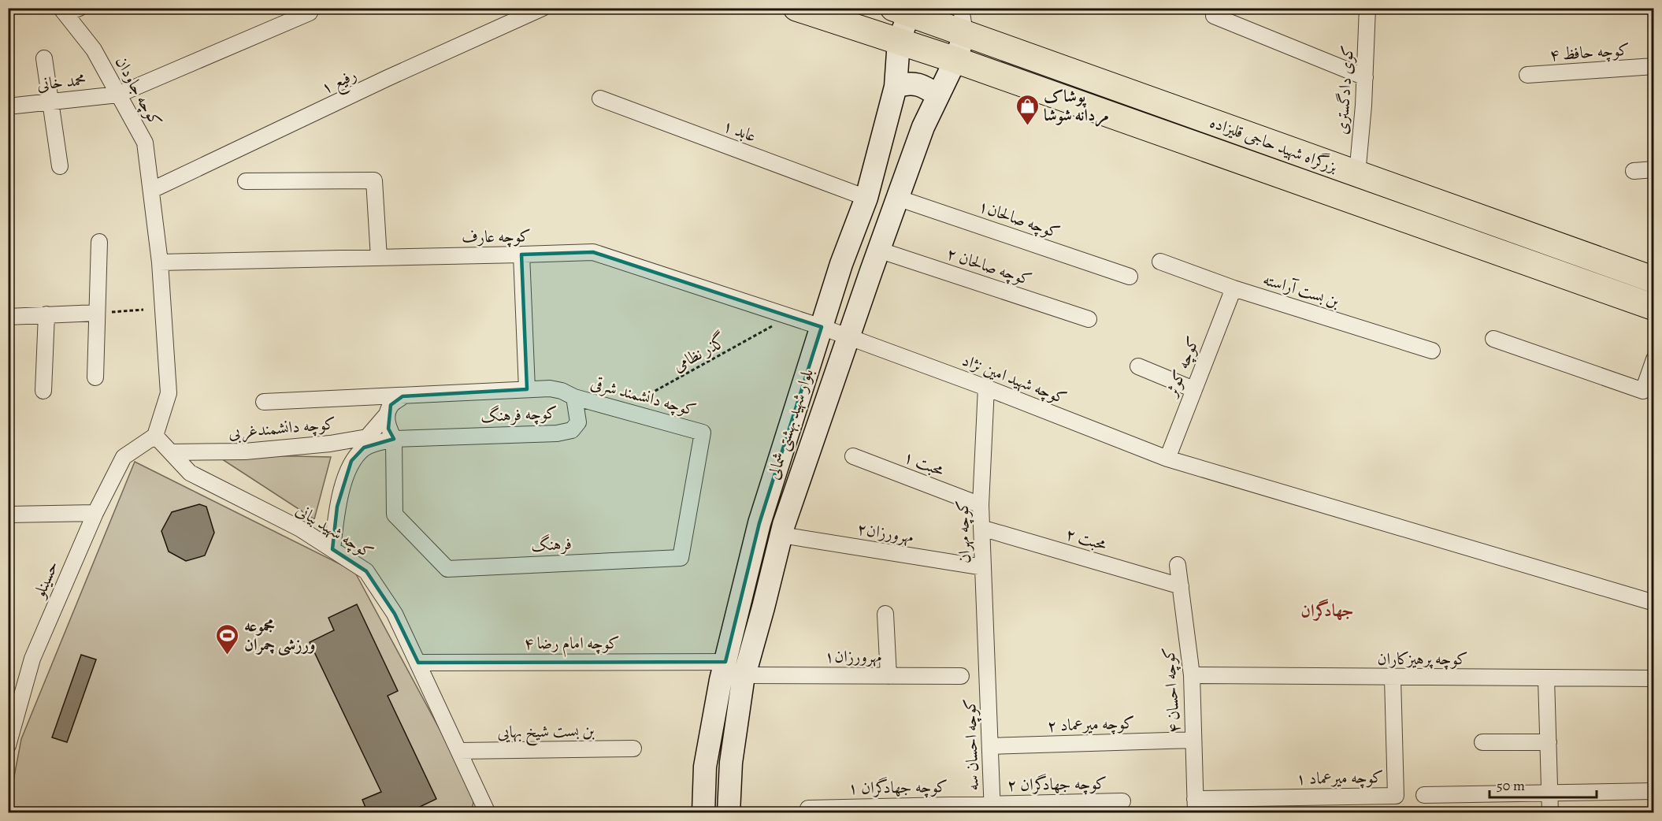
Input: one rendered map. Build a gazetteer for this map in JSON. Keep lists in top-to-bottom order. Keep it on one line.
{"streets":{"highway":["بزرگراه شهید حاجی قلیزاده"],"main road":["بلوار شهید بهشتی شمالی"],"street":["کوچه حافظ ۴","رفیع ۱","محمد خانی","کوی دادگستری","کوچه جاودان","عابد ۱","کوچه صالحان۱","کوچه عارف","کوچه صالحان ۲","بن بست آراسته","کوچه کوثر","کوچه شهید امین نژاد","کوچه دانشمند شرقی","کوچه فرهنگ","کوچه دانشمندغربی","محبت ۱","کوچه شهید بیانی","کوچه مهران","مهرورزان۲","محبت ۲","فرهنگ","حسینلو","کوچه امام رضا ۴","مهرورزان۱","کوچه پرهیزکاران","کوچه احسان ۴","کوچه میرعماد ۲","بن بست شیخ بهایی","کوچه احسان سه","کوچه میرعماد ۱","کوچه جهادگران ۲","کوچه جهادگران ۱"],"path":["گذر نظامی"]},"crossings":[["رفیع ۱","کوچه جاودان"],["محمد خانی","کوچه جاودان"],["کوی دادگستری","بزرگراه شهید حاجی قلیزاده"],["کوچه جاودان","کوچه عارف"],["کوچه جاودان","کوچه شهید بیانی"],["کوچه جاودان","حسینلو"],["عابد ۱","بلوار شهید بهشتی شمالی"],["بزرگراه شهید حاجی قلیزاده","بلوار شهید بهشتی شمالی"],["کوچه صالحان۱","بلوار شهید بهشتی شمالی"],["کوچه عارف","گذر نظامی"],["کوچه عارف","کوچه شهید امین نژاد"],["کوچه عارف","بلوار شهید بهشتی شمالی"],["کوچه صالحان ۲","بلوار شهید بهشتی شمالی"],["بن بست آراسته","کوچه کوثر"],["گذر نظامی","کوچه دانشمند شرقی"],["کوچه کوثر","کوچه شهید امین نژاد"],["کوچه شهید امین نژاد","بلوار شهید بهشتی شمالی"],["کوچه شهید امین نژاد","کوچه مهران"],["کوچه دانشمند شرقی","کوچه فرهنگ"],["کوچه دانشمند شرقی","فرهنگ"],["کوچه فرهنگ","کوچه شهید بیانی"],["کوچه فرهنگ","فرهنگ"],["بلوار شهید بهشتی شمالی","مهرورزان۲"],["بلوار شهید بهشتی شمالی","کوچه امام رضا ۴"],["بلوار شهید بهشتی شمالی","مهرورزان۱"],["کوچه دانشمندغربی","کوچه شهید بیانی"],["محبت ۱","کوچه مهران"],["کوچه شهید بیانی","حسینلو"],["کوچه شهید بیانی","کوچه امام رضا ۴"],["کوچه شهید بیانی","بن بست شیخ بهایی"],["کوچه مهران","مهرورزان۲"],["کوچه مهران","محبت ۲"],["کوچه مهران","کوچه احسان سه"],["محبت ۲","کوچه احسان ۴"],["کوچه پرهیزکاران","کوچه احسان ۴"],["کوچه پرهیزکاران","کوچه میرعماد ۱"],["کوچه احسان ۴","کوچه میرعماد ۲"],["کوچه احسان ۴","کوچه میرعماد ۱"],["کوچه میرعماد ۲","کوچه احسان سه"],["کوچه احسان سه","کوچه جهادگران ۲"],["کوچه احسان سه","کوچه جهادگران ۱"],["کوچه جهادگران ۲","کوچه جهادگران ۱"]],"districts":["جهادگران"],"places":{"shop":["پوشاک مردانه شوشا"],"sports":["مجموعه ورزشی چمران"]},"scale_bar":"50 m"}
